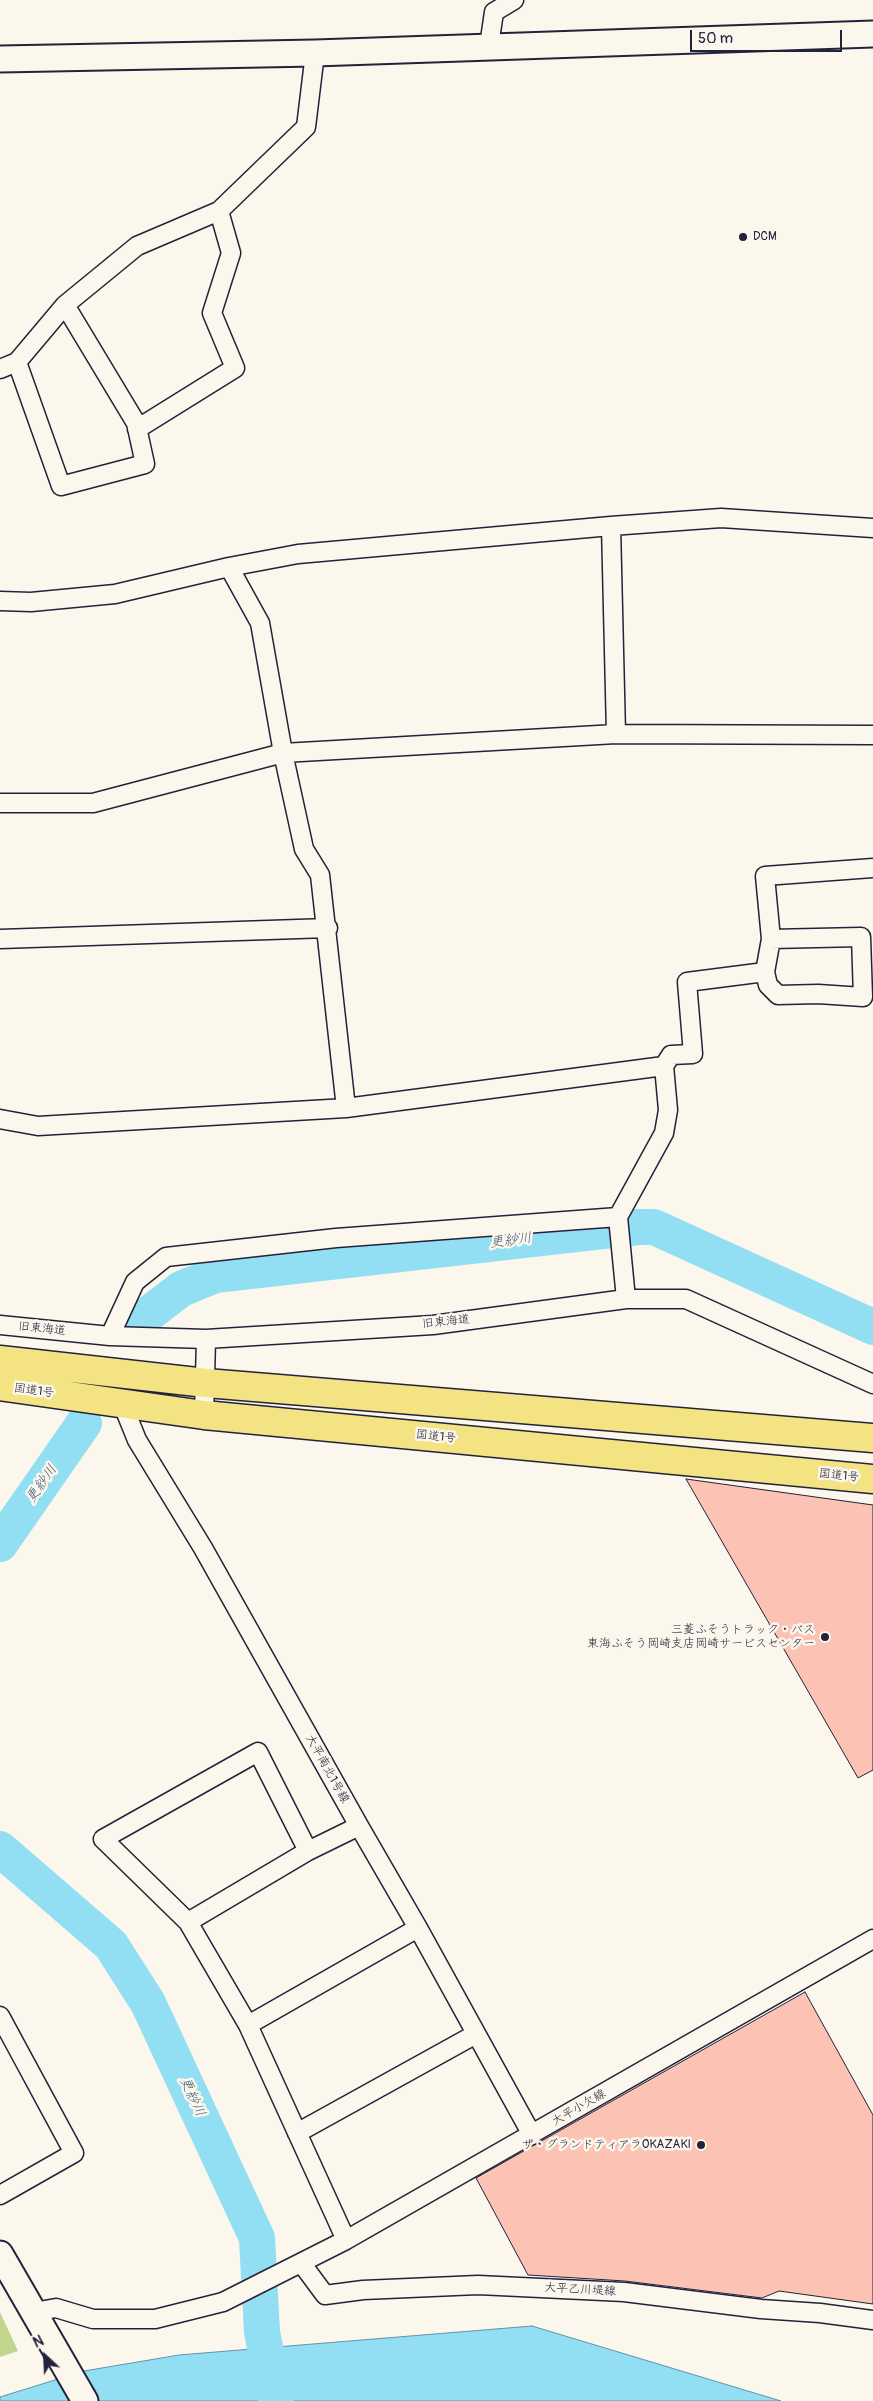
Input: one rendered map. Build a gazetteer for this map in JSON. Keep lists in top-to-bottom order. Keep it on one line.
{"streets":{"highway":["国道1号"],"street":["旧東海道","大平南北1号線","大平小欠線","大平乙川堤線"]},"crossings":[["国道1号","大平南北1号線"],["大平南北1号線","大平小欠線"],["大平小欠線","大平乙川堤線"]],"water":["更紗川"],"places":["DCM","三菱ふそうトラック・バス 東海ふそう岡崎支店岡崎サービスセンター","ザ・グランドティアラOKAZAKI"],"scale_bar":"50 m","north":"top left"}
